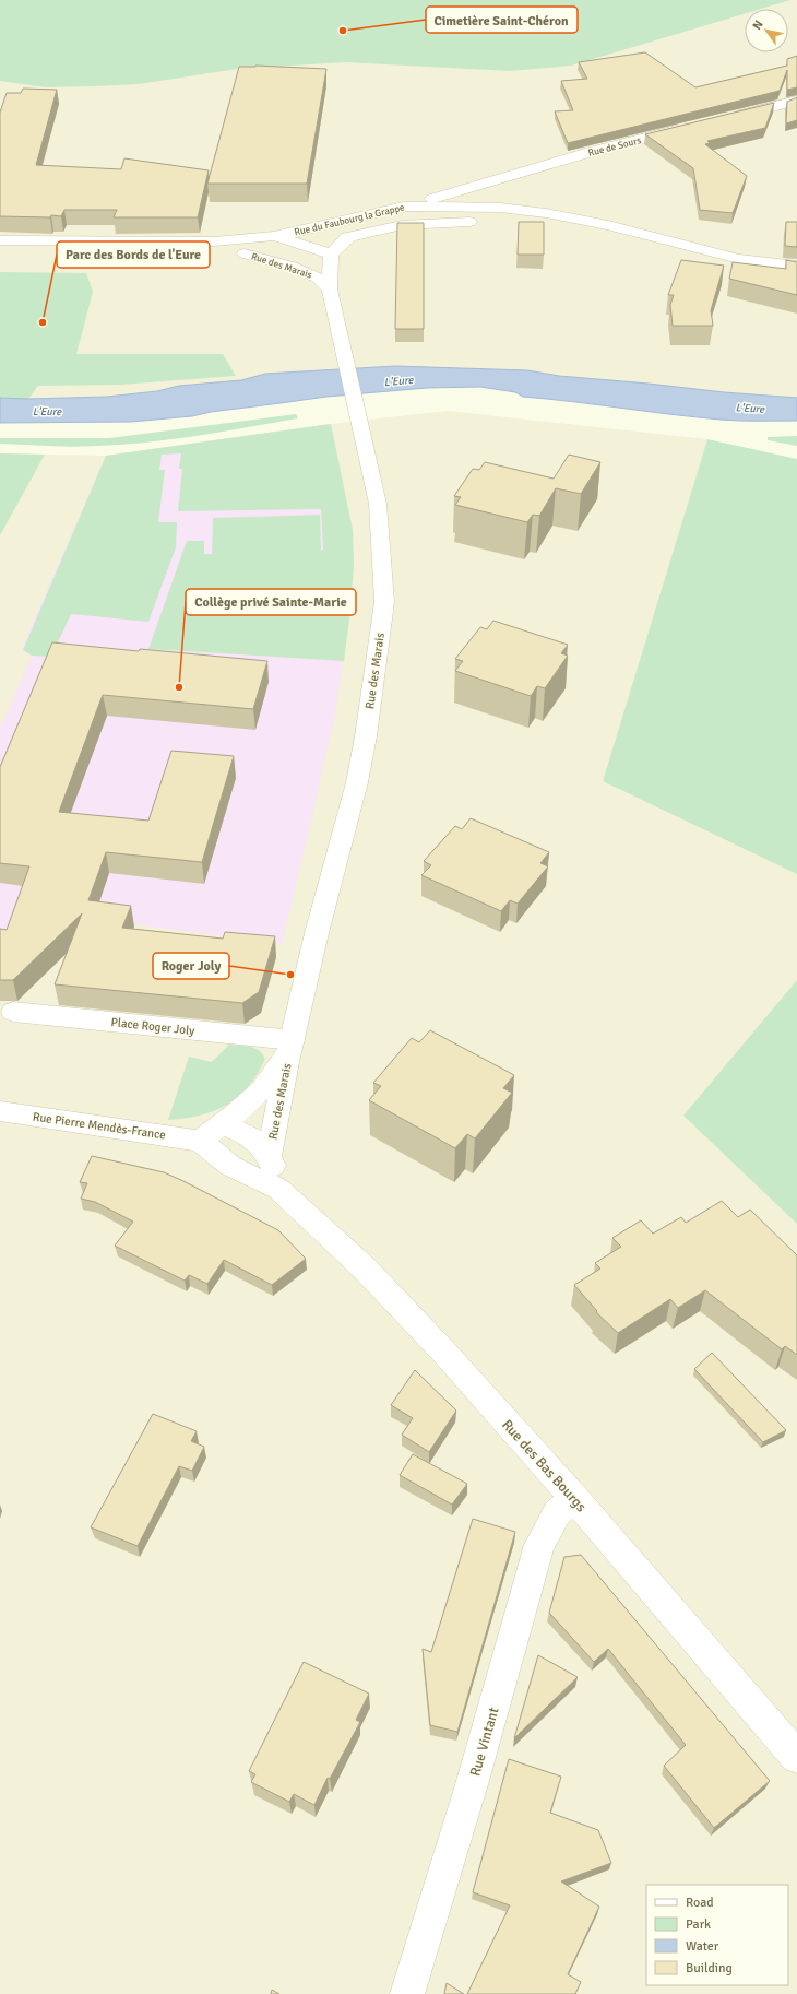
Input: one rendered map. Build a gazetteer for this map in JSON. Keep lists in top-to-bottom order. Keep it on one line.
{"streets":{"main road":["Rue de Sours","Rue du Faubourg la Grappe","Rue des Marais","Place Roger Joly","Rue Pierre Mendès-France","Rue des Bas Bourgs","Rue Vintant"]},"crossings":[["Rue de Sours","Rue du Faubourg la Grappe"],["Rue du Faubourg la Grappe","Rue des Marais"],["Rue des Marais","Place Roger Joly"],["Rue Pierre Mendès-France","Rue des Bas Bourgs"],["Rue des Bas Bourgs","Rue Vintant"]],"water":["L'Eure"],"places":["Cimetière Saint-Chéron","Parc des Bords de l'Eure","Collège privé Sainte-Marie","Roger Joly"],"legend":["Road","Park","Water","Building"],"north":"top left"}
